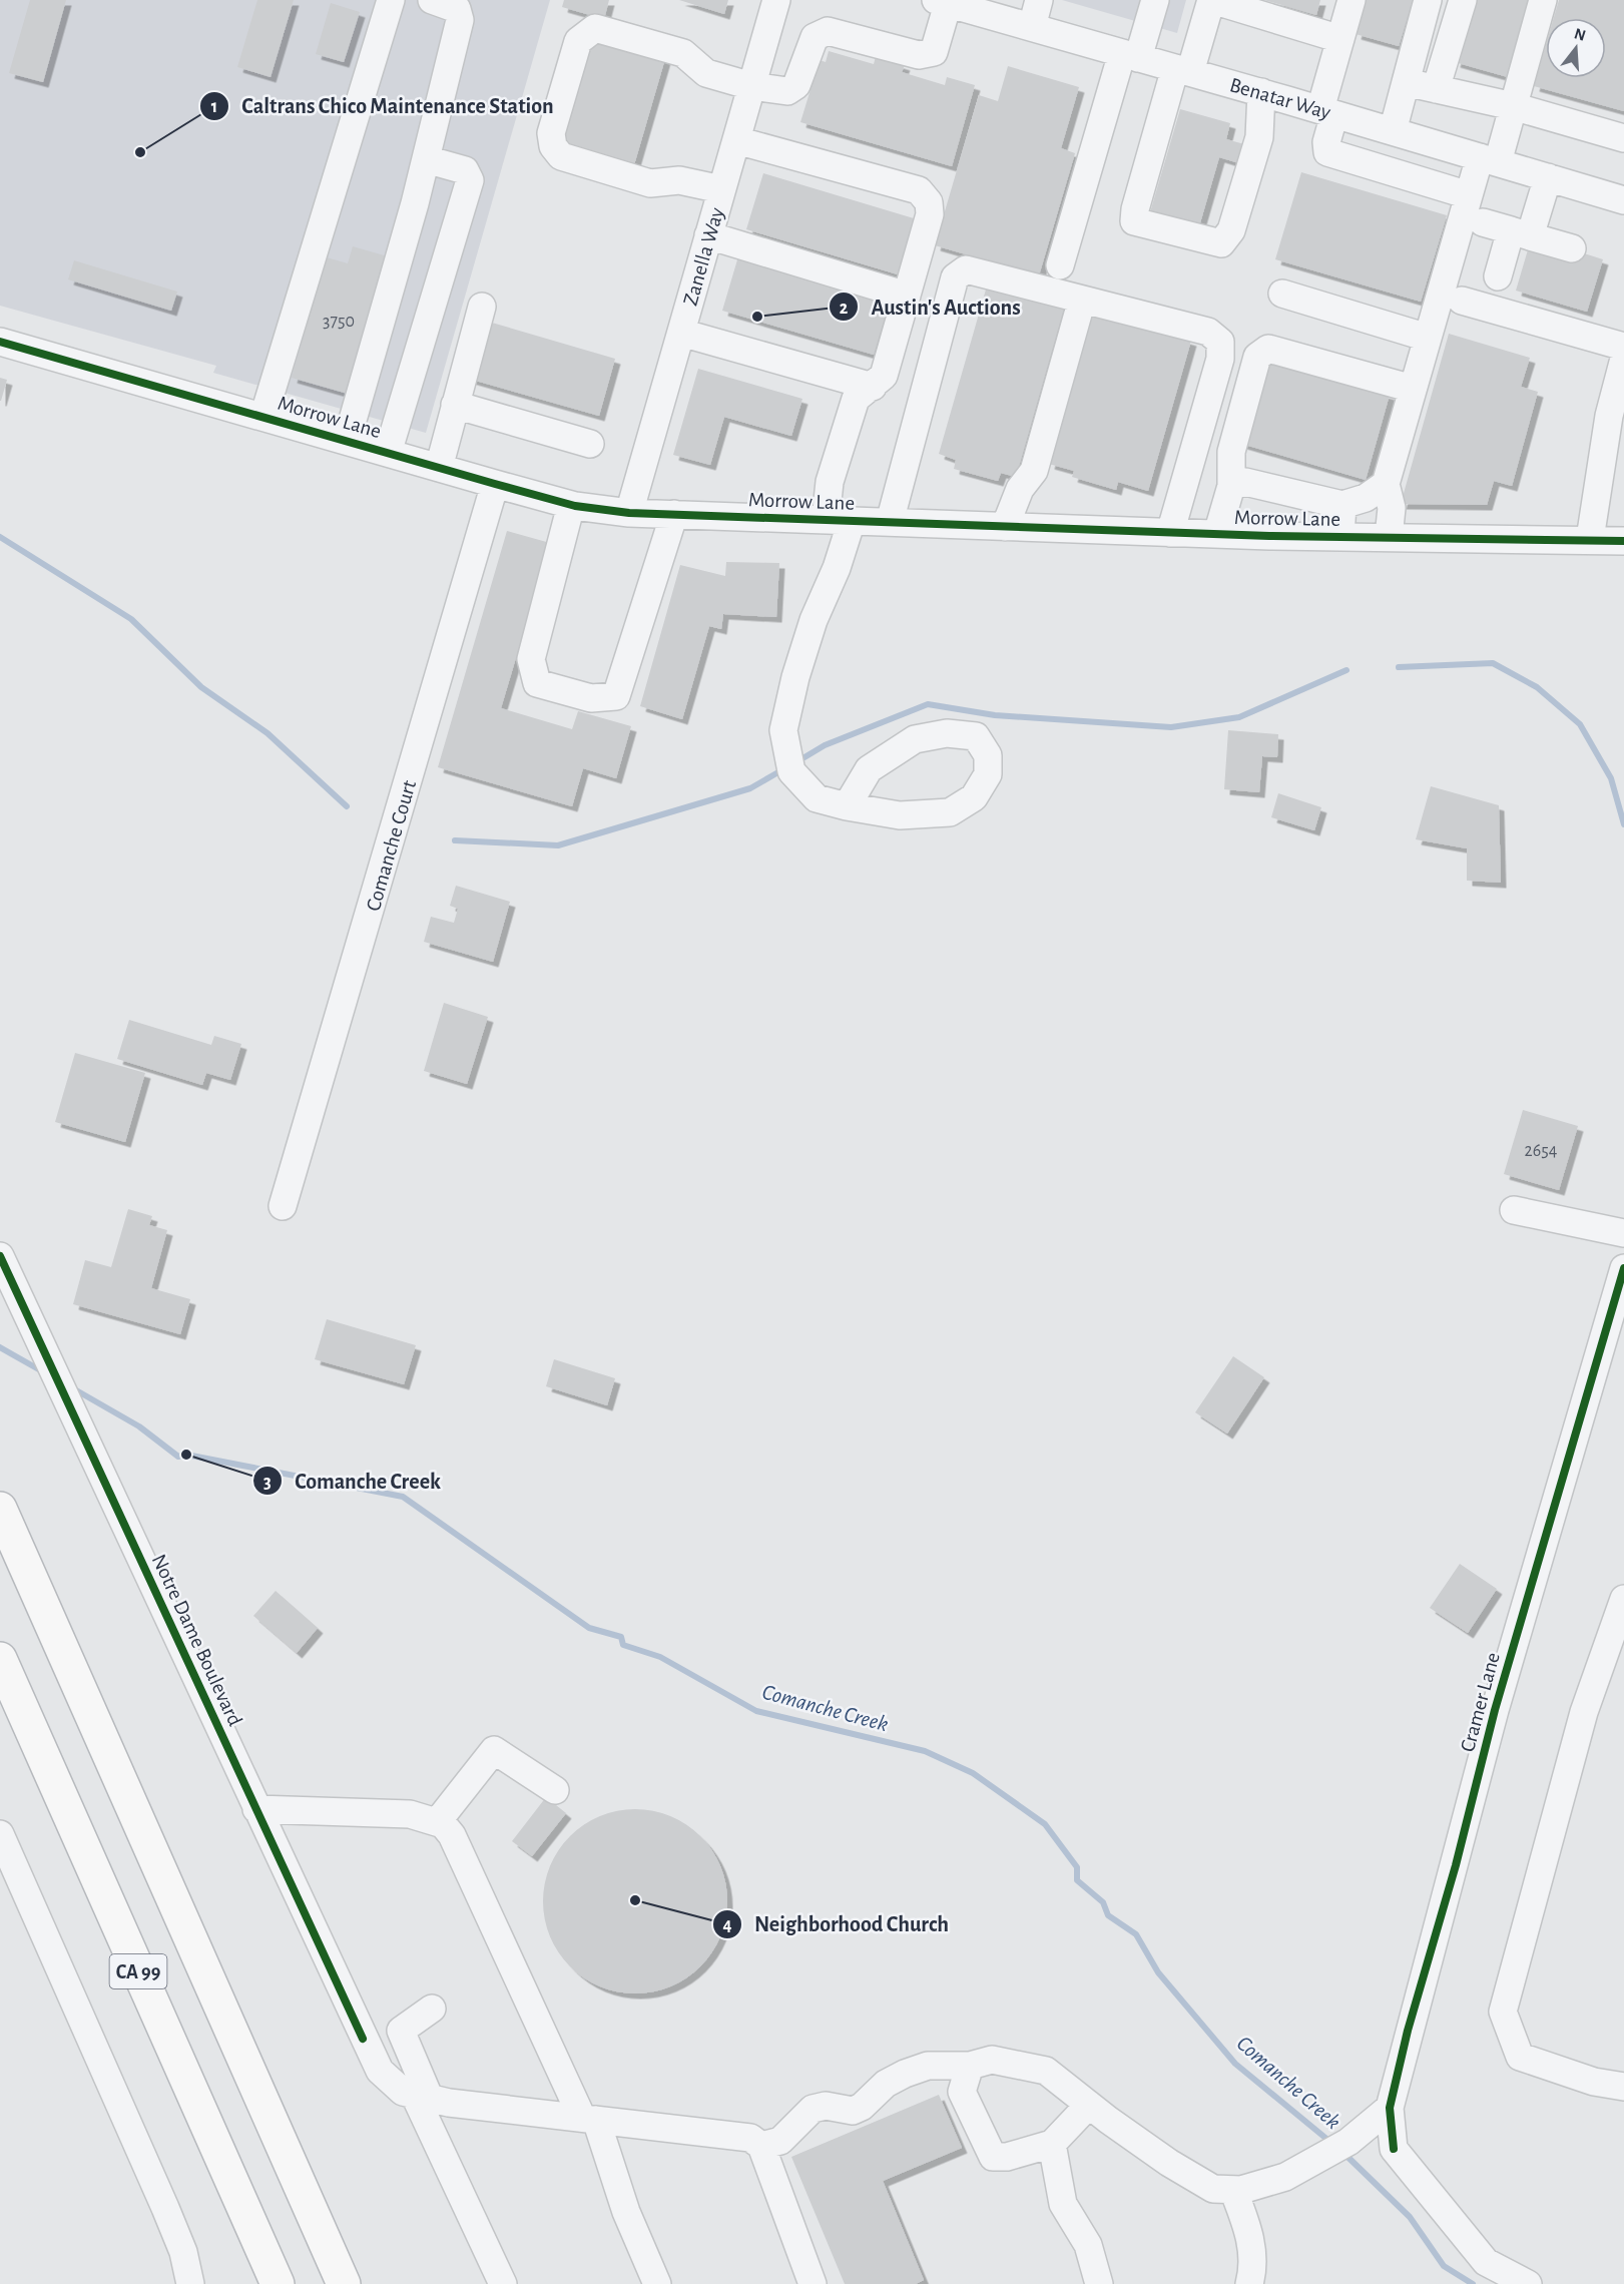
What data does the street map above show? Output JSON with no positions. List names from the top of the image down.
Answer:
{
  "streets": {
    "highway": ["CA 99"],
    "street": [
      "Benatar Way",
      "Zanella Way",
      "Morrow Lane",
      "Comanche Court",
      "Notre Dame Boulevard",
      "Cramer Lane"
    ]
  },
  "crossings": [
    ["Zanella Way", "Morrow Lane"],
    ["Morrow Lane", "Comanche Court"]
  ],
  "water": ["Comanche Creek"],
  "places": [
    "Caltrans Chico Maintenance Station",
    "Austin's Auctions",
    "Comanche Creek",
    "Neighborhood Church"
  ],
  "house_numbers": ["3750", "2654"],
  "north": "top"
}
